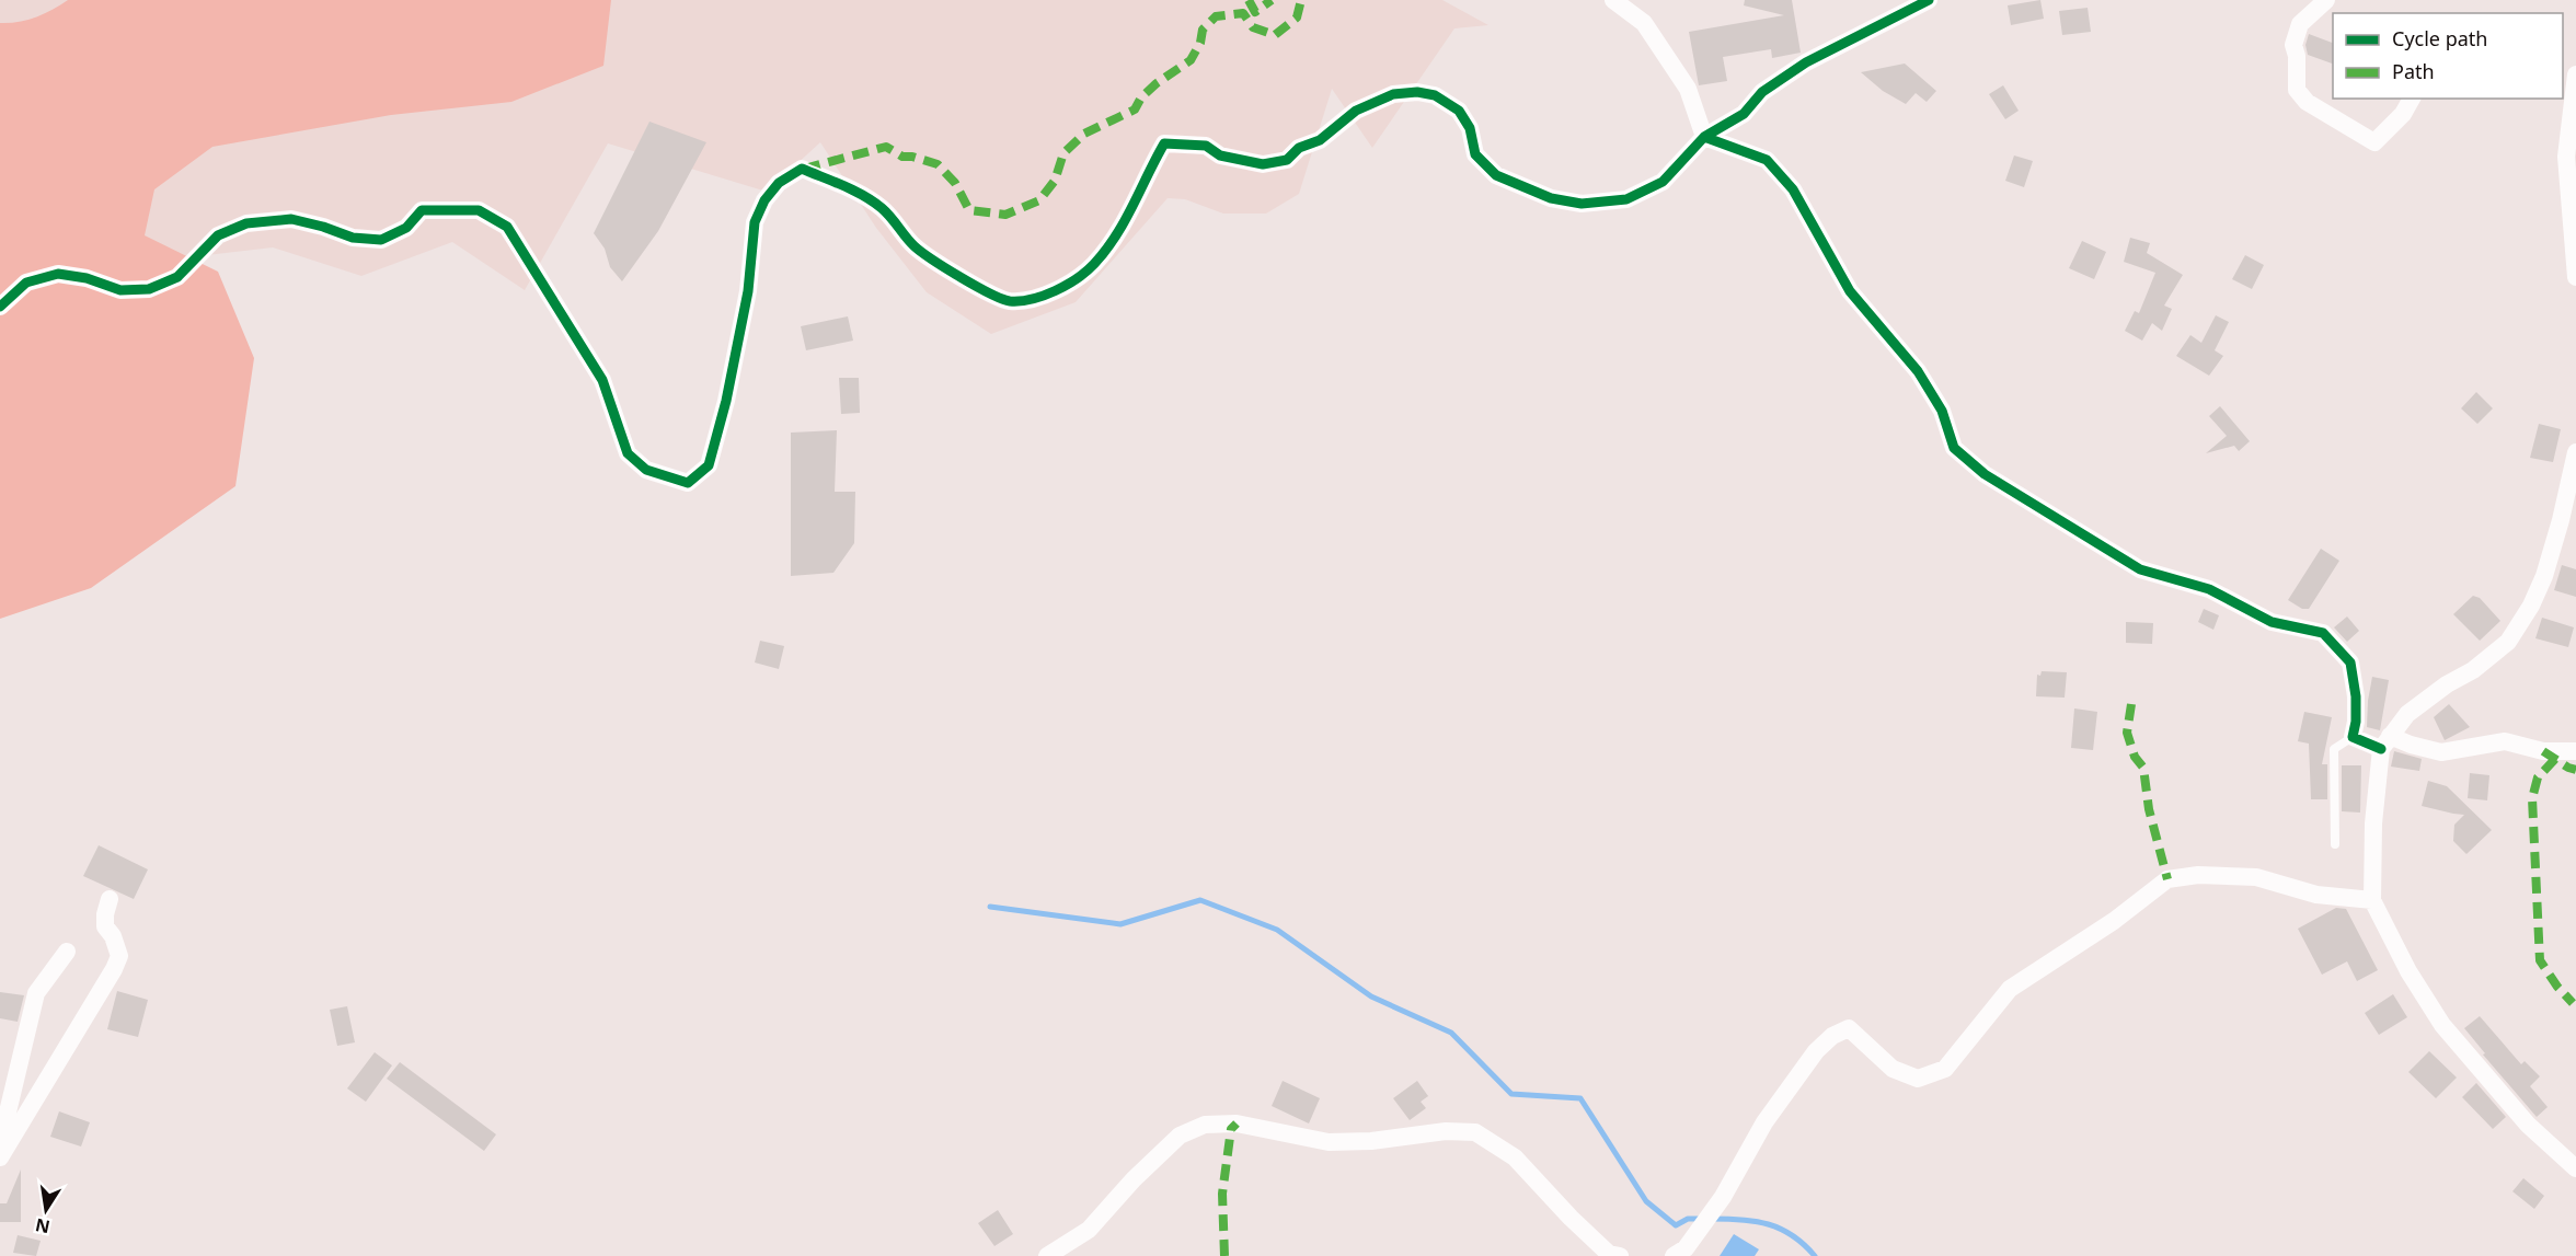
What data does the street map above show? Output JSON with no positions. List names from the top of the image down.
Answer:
{
  "legend": ["Cycle path", "Path"],
  "north": "bottom"
}
